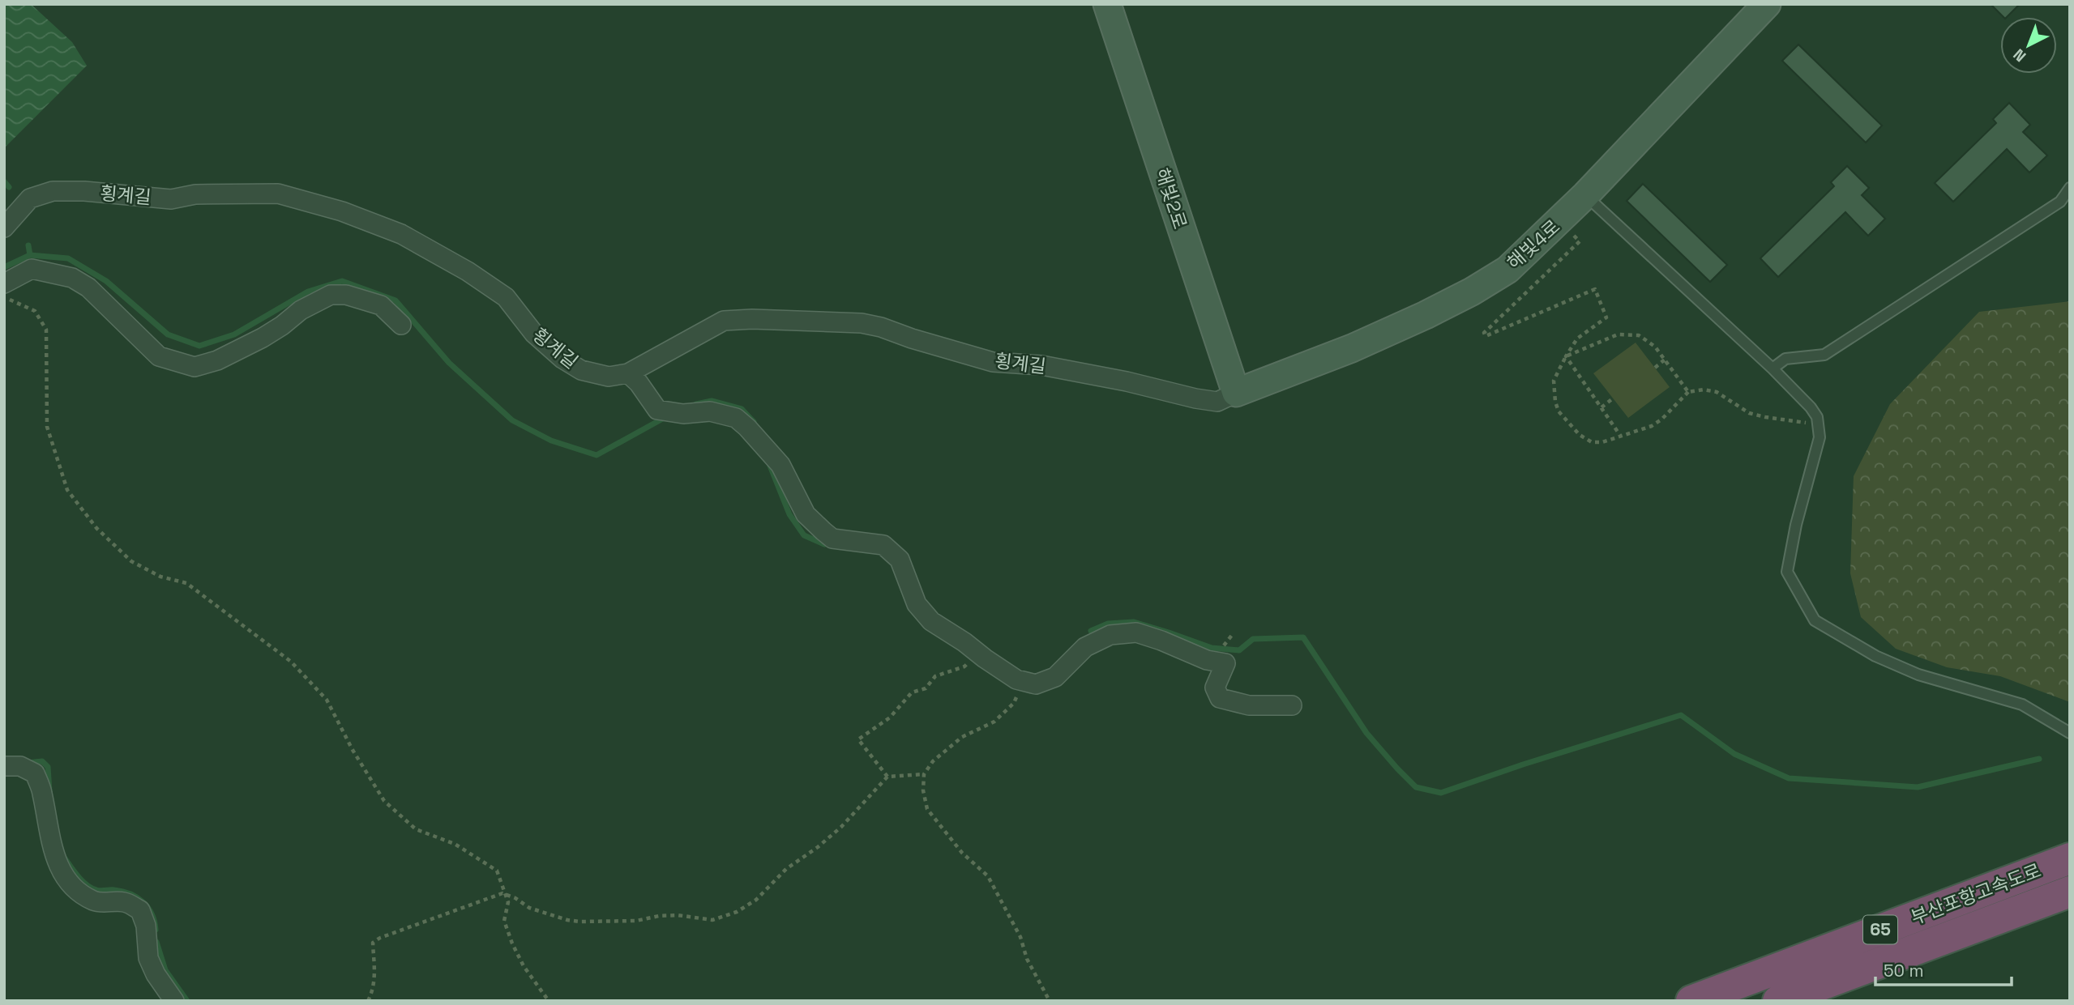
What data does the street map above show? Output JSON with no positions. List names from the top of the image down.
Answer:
{
  "streets": {
    "highway": ["부산포항고속도로", "65"],
    "street": ["횡계길", "해빛2로", "해빛4로"]
  },
  "crossings": [
    ["횡계길", "해빛2로"],
    ["횡계길", "해빛4로"],
    ["해빛2로", "해빛4로"]
  ],
  "scale_bar": "50 m",
  "north": "bottom left"
}
